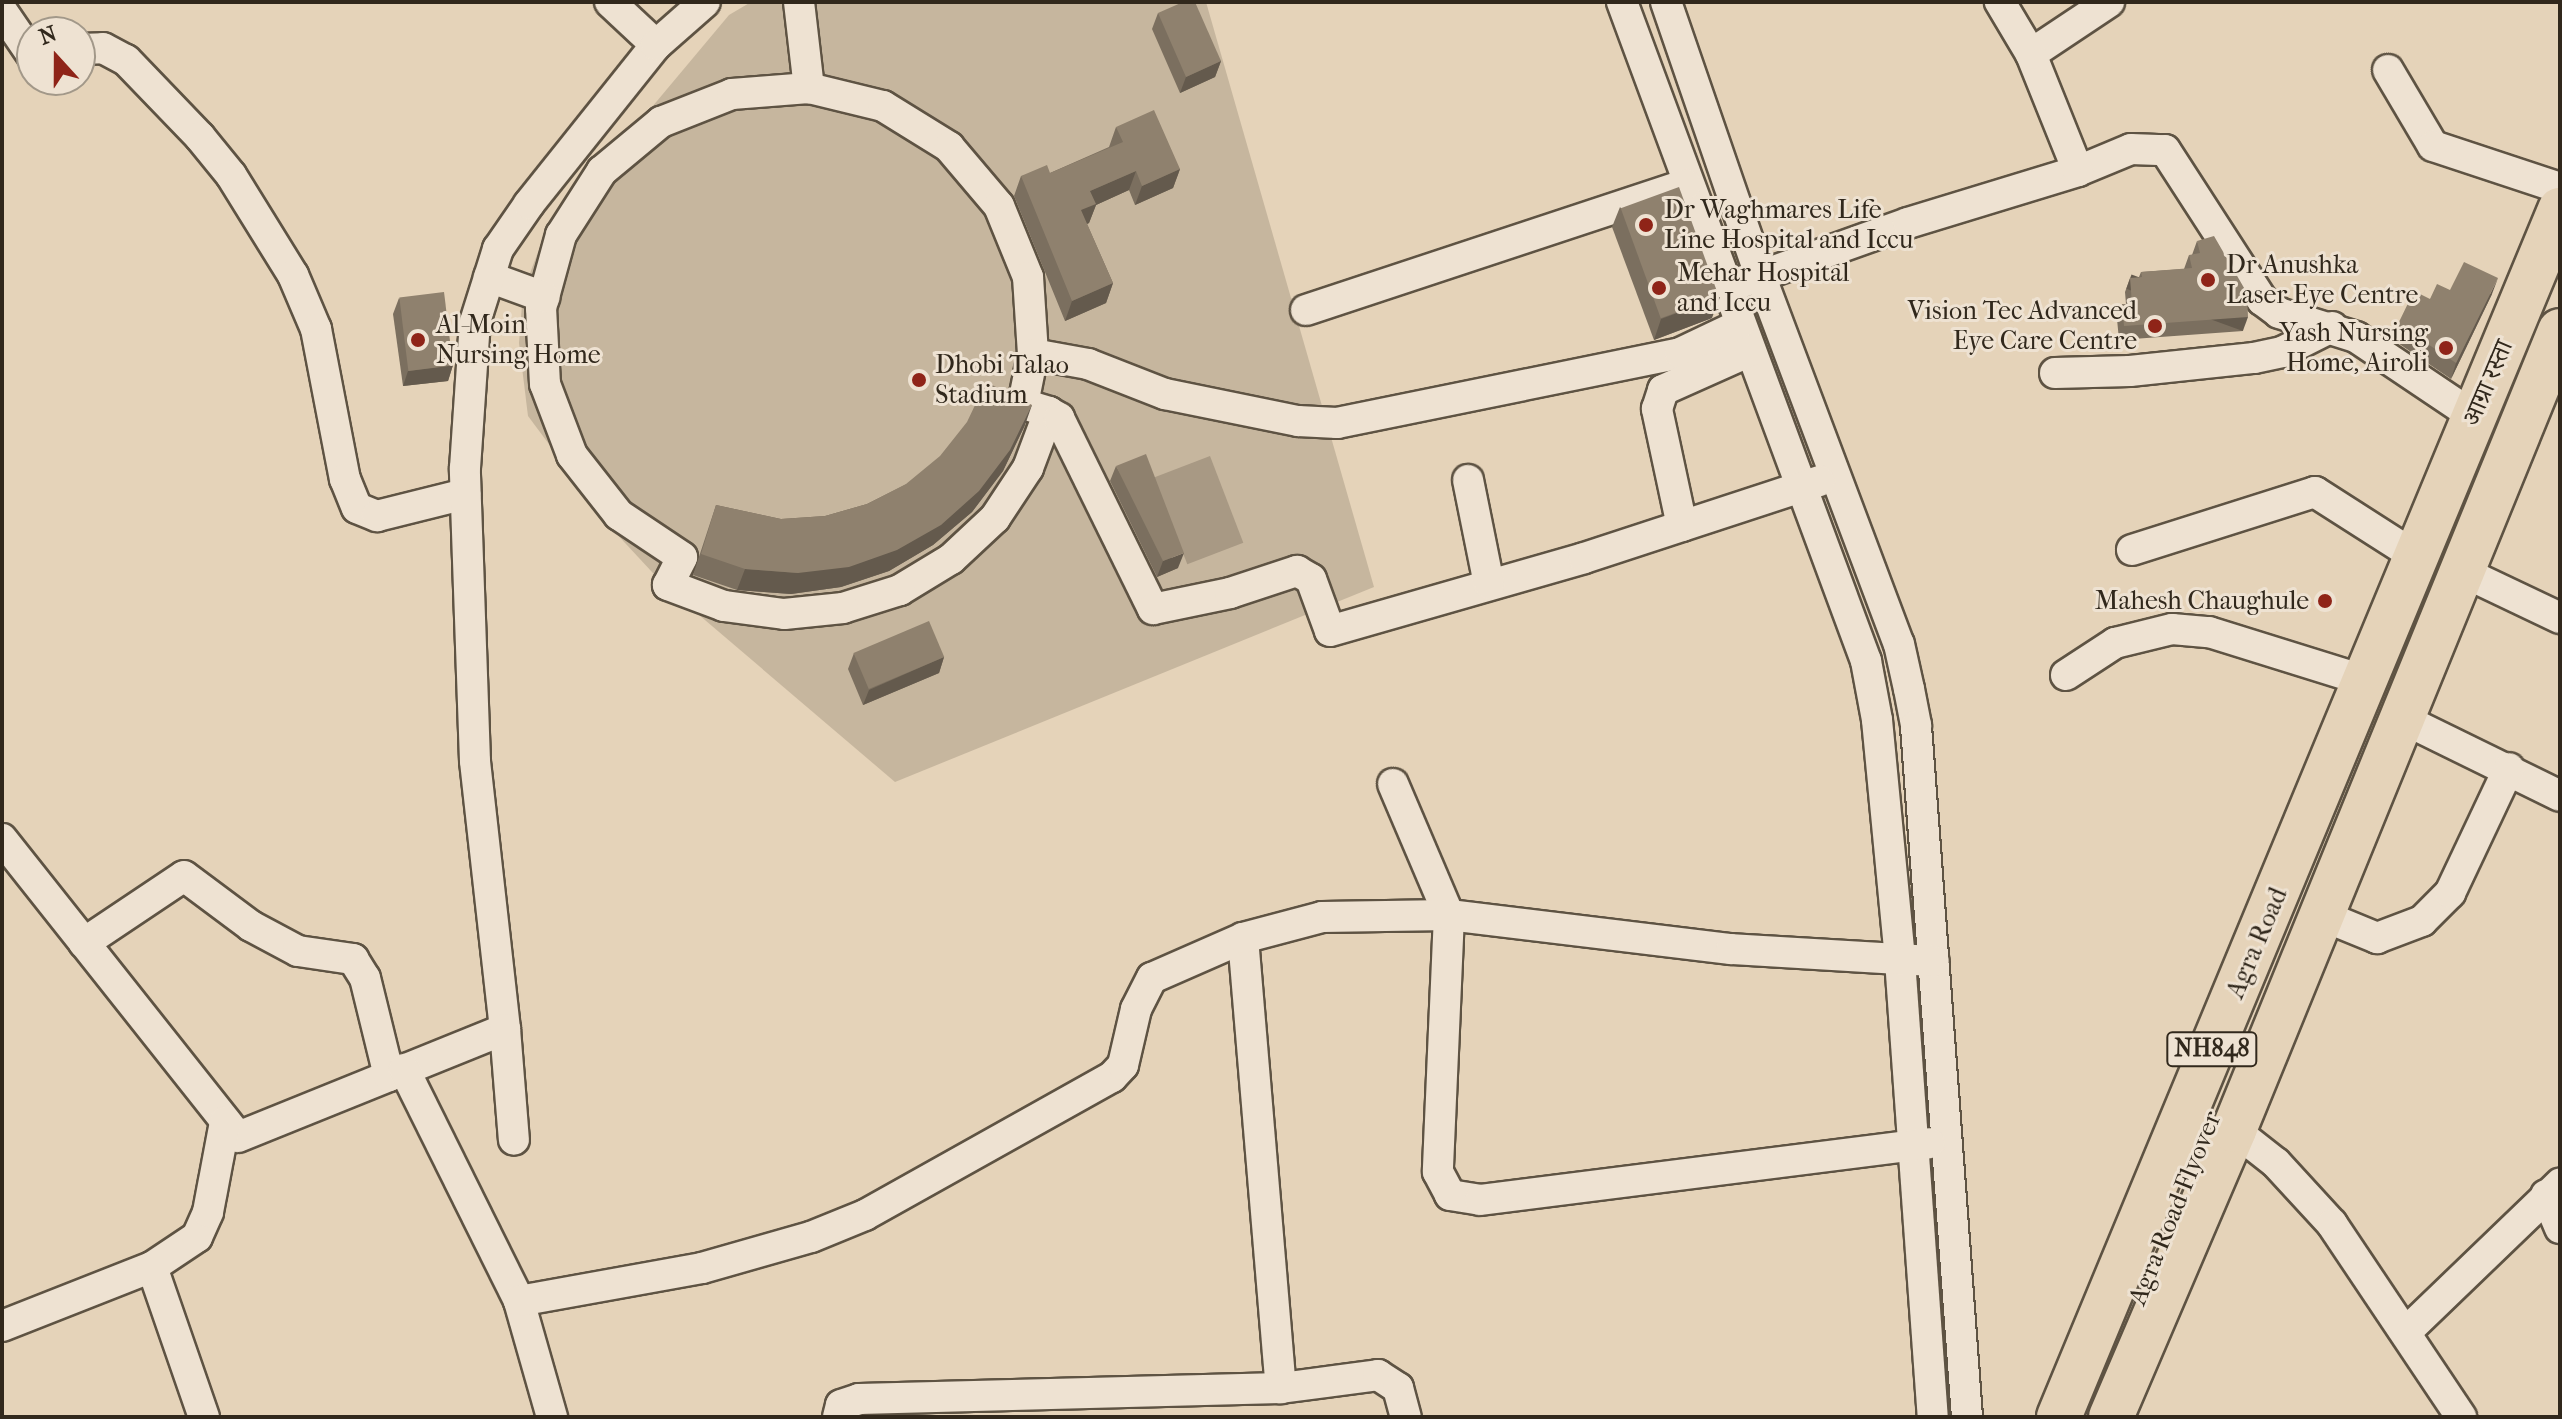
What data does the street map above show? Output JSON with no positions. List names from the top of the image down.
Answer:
{
  "streets": {
    "highway": [
      "आग्रा रस्ता",
      "Agra Road",
      "NH848",
      "Agra Road Flyover"
    ]
  },
  "crossings": [
    ["आग्रा रस्ता", "Agra Road"],
    ["Agra Road", "Agra Road Flyover"]
  ],
  "places": [
    "Dr Waghmares Life Line Hospital and Iccu",
    "Dr Anushka Laser Eye Centre",
    "Mehar Hospital and Iccu",
    "Vision Tec Advanced Eye Care Centre",
    "Al-Moin Nursing Home",
    "Yash Nursing Home, Airoli",
    "Dhobi Talao Stadium",
    "Mahesh Chaughule"
  ],
  "north": "top"
}
